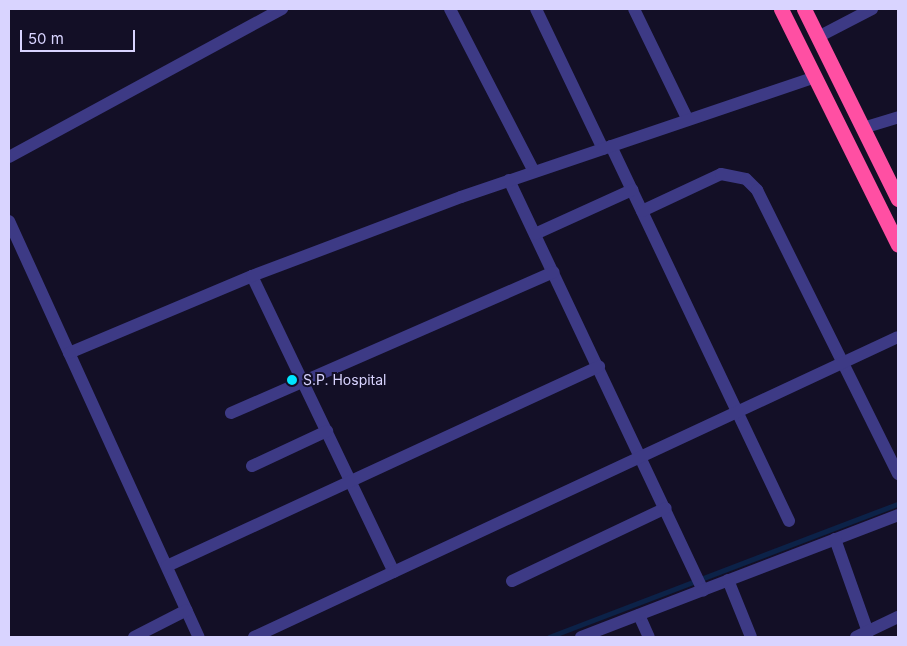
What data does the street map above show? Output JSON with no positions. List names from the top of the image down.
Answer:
{
  "places": ["S.P. Hospital"],
  "scale_bar": "50 m"
}
